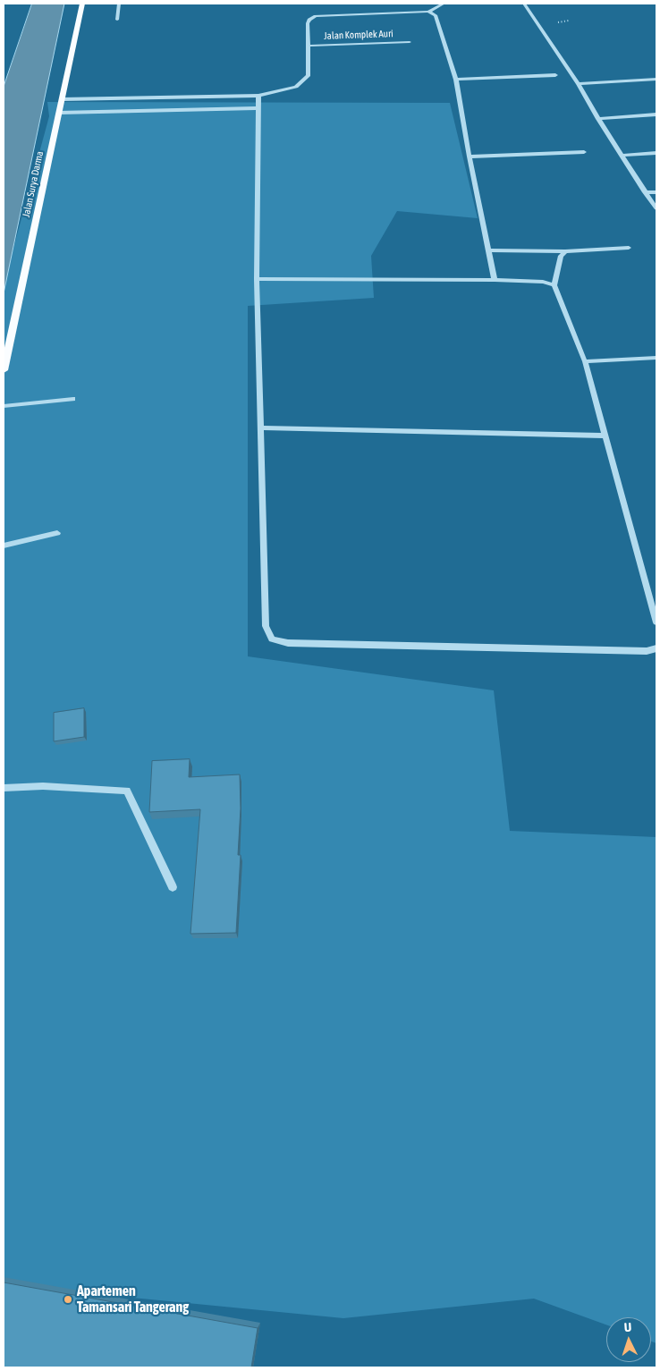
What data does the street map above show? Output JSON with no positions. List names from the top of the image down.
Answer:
{
  "streets": {
    "main road": ["Jalan Surya Darma"],
    "street": ["Jalan Komplek Auri"]
  },
  "places": ["Apartemen Tamansari Tangerang"],
  "north": "top"
}
